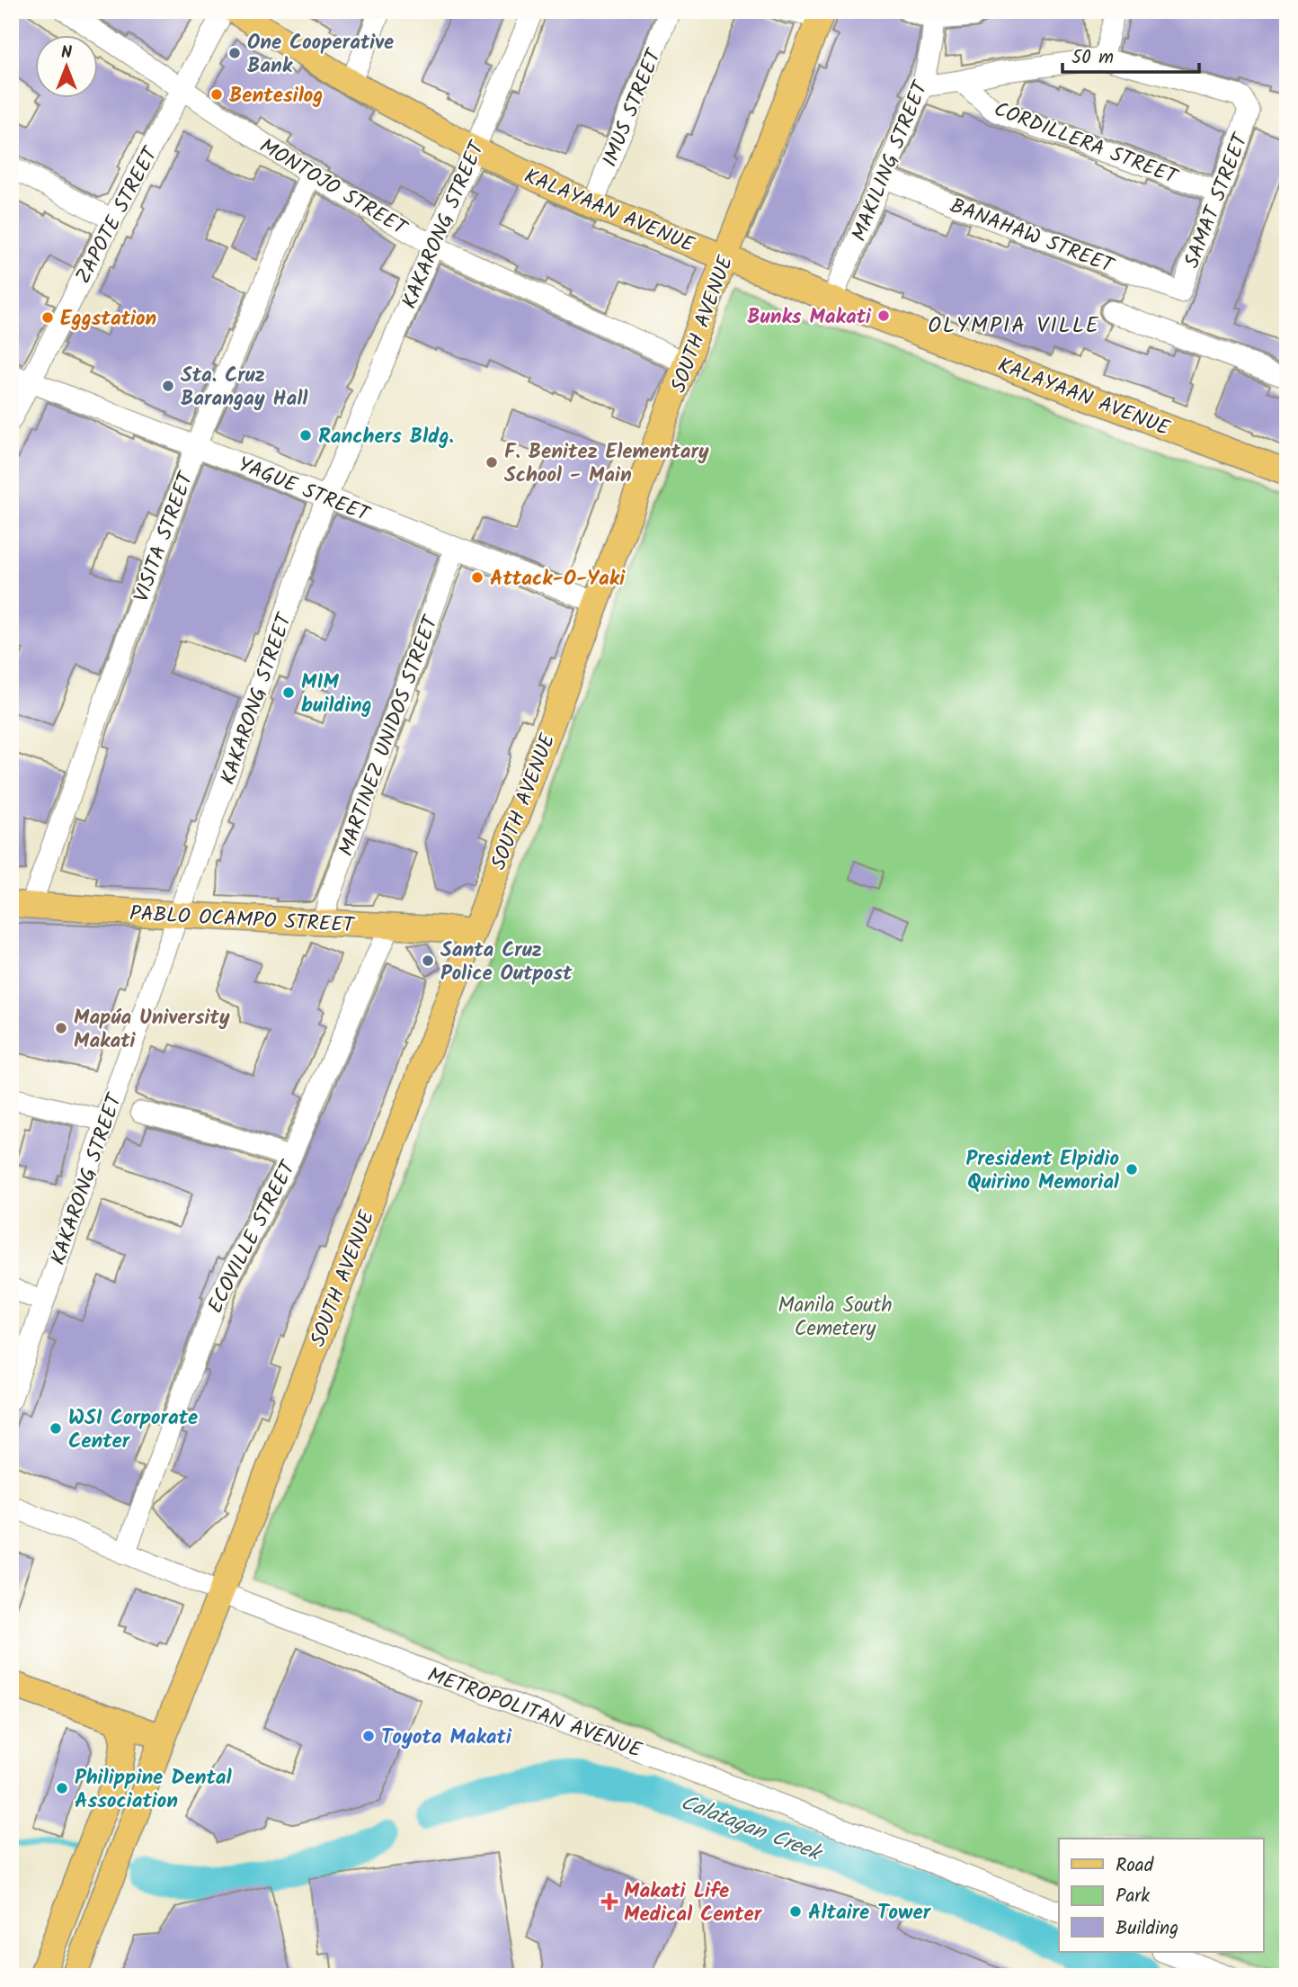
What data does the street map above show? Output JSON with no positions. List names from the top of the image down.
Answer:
{
  "streets": {
    "main road": ["KALAYAAN AVENUE", "SOUTH AVENUE", "PABLO OCAMPO STREET"],
    "street": [
      "IMUS STREET",
      "CORDILLERA STREET",
      "MAKILING STREET",
      "MONTOJO STREET",
      "SAMAT STREET",
      "ZAPOTE STREET",
      "KAKARONG STREET",
      "BANAHAW STREET",
      "YAGUE STREET",
      "VISITA STREET",
      "MARTINEZ UNIDOS STREET",
      "ECOVILLE STREET",
      "METROPOLITAN AVENUE"
    ]
  },
  "crossings": [
    ["IMUS STREET", "KALAYAAN AVENUE"],
    ["CORDILLERA STREET", "SAMAT STREET"],
    ["MAKILING STREET", "KALAYAAN AVENUE"],
    ["MAKILING STREET", "BANAHAW STREET"],
    ["MONTOJO STREET", "ZAPOTE STREET"],
    ["MONTOJO STREET", "KAKARONG STREET"],
    ["MONTOJO STREET", "SOUTH AVENUE"],
    ["MONTOJO STREET", "VISITA STREET"],
    ["SAMAT STREET", "BANAHAW STREET"],
    ["KALAYAAN AVENUE", "KAKARONG STREET"],
    ["KALAYAAN AVENUE", "SOUTH AVENUE"],
    ["ZAPOTE STREET", "YAGUE STREET"],
    ["KAKARONG STREET", "YAGUE STREET"],
    ["KAKARONG STREET", "PABLO OCAMPO STREET"],
    ["SOUTH AVENUE", "YAGUE STREET"],
    ["SOUTH AVENUE", "PABLO OCAMPO STREET"],
    ["SOUTH AVENUE", "METROPOLITAN AVENUE"],
    ["YAGUE STREET", "VISITA STREET"],
    ["YAGUE STREET", "MARTINEZ UNIDOS STREET"],
    ["VISITA STREET", "PABLO OCAMPO STREET"],
    ["MARTINEZ UNIDOS STREET", "PABLO OCAMPO STREET"],
    ["PABLO OCAMPO STREET", "ECOVILLE STREET"],
    ["ECOVILLE STREET", "METROPOLITAN AVENUE"]
  ],
  "districts": ["OLYMPIA VILLE"],
  "water": ["Calatagan Creek"],
  "parks": ["Manila South Cemetery"],
  "places": {
    "other": [
      "One Cooperative Bank",
      "Bentesilog",
      "Bunks Makati",
      "Eggstation",
      "Sta. Cruz Barangay Hall",
      "Ranchers Bldg.",
      "F. Benitez Elementary School - Main",
      "Attack-O-Yaki",
      "MIM building",
      "Santa Cruz Police Outpost",
      "Mapúa University Makati",
      "President Elpidio Quirino Memorial",
      "WSI Corporate Center",
      "Toyota Makati",
      "Philippine Dental Association",
      "Altaire Tower"
    ],
    "health": ["Makati Life Medical Center"]
  },
  "legend": ["Road", "Park", "Building"],
  "scale_bar": "50 m",
  "north": "top"
}
